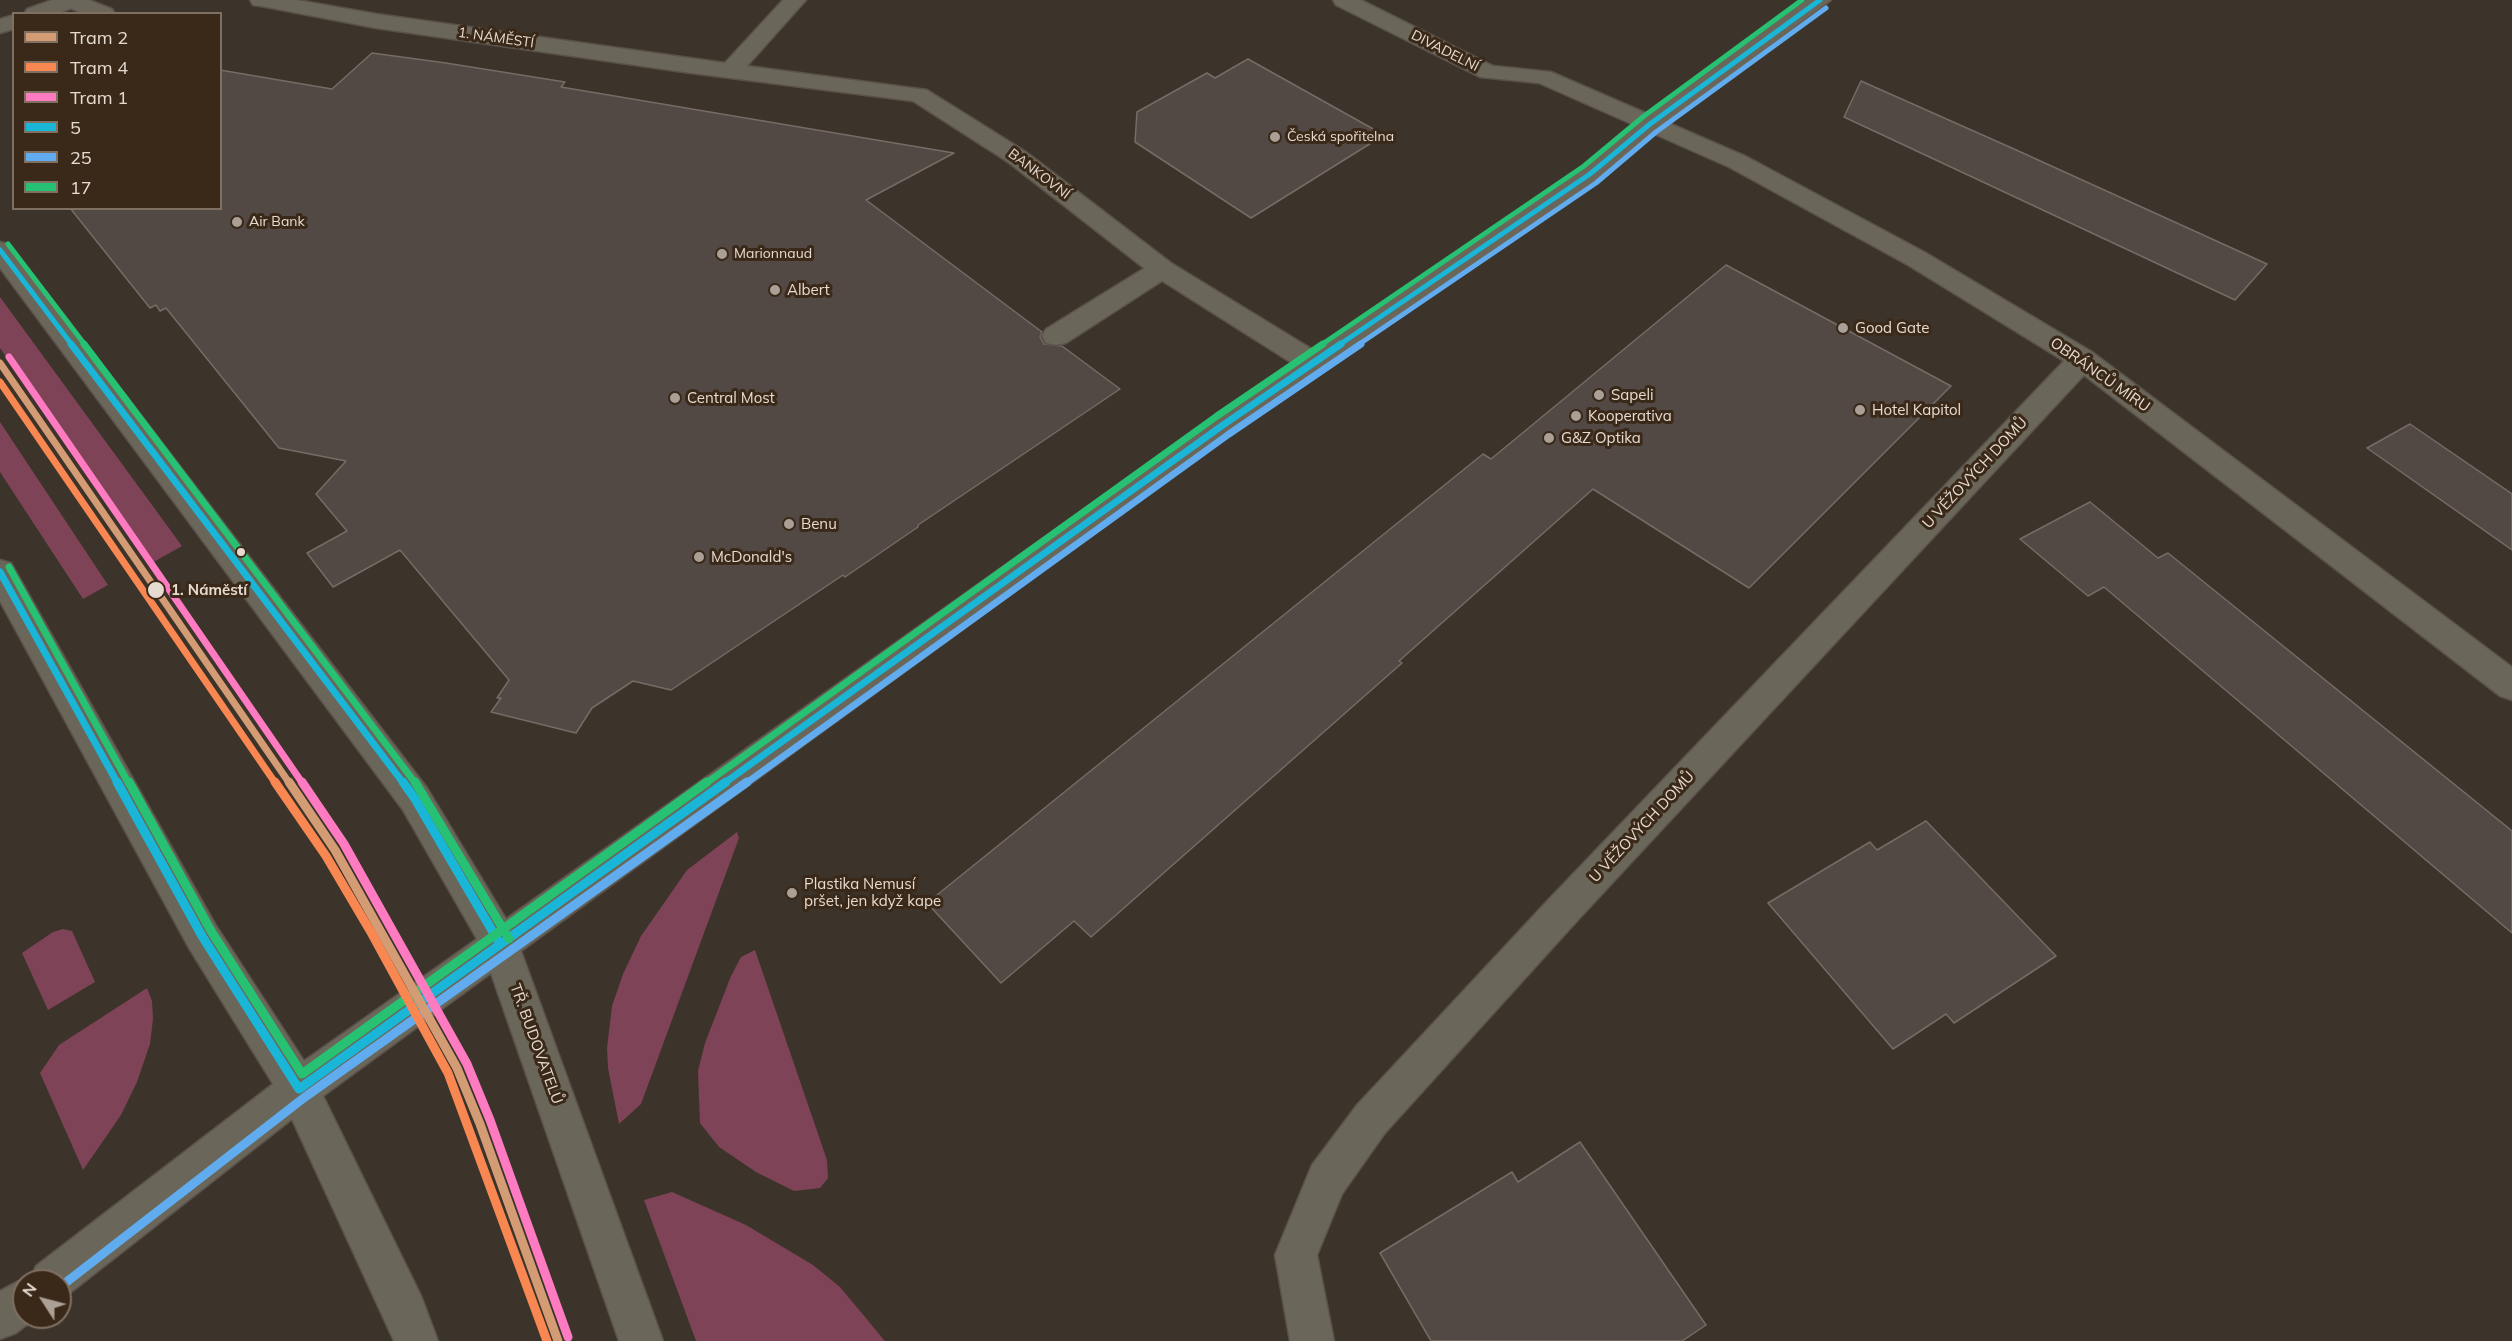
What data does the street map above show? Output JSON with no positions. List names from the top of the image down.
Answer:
{
  "streets": {
    "street": [
      "1. NÁMĚSTÍ",
      "DIVADELNÍ",
      "BANKOVNÍ",
      "OBRÁNCŮ MÍRU",
      "U VĚŽOVÝCH DOMŮ",
      "TŘ. BUDOVATELŮ"
    ]
  },
  "crossings": [
    ["1. NÁMĚSTÍ", "BANKOVNÍ"],
    ["DIVADELNÍ", "OBRÁNCŮ MÍRU"],
    ["OBRÁNCŮ MÍRU", "U VĚŽOVÝCH DOMŮ"]
  ],
  "places": [
    "Česká spořitelna",
    "Air Bank",
    "Marionnaud",
    "Albert",
    "Good Gate",
    "Sapeli",
    "Central Most",
    "Hotel Kapitol",
    "Kooperativa",
    "G&Z Optika",
    "Benu",
    "McDonald's",
    "1. Náměstí",
    "Plastika Nemusí pršet, jen když kape"
  ],
  "lines": [
    "transit line 5",
    "transit line 17",
    "transit line 25",
    "tram line 1",
    "tram line 2",
    "tram line 4"
  ],
  "legend": [
    "Tram 2",
    "Tram 4",
    "Tram 1",
    "5",
    "25",
    "17"
  ],
  "north": "top left"
}
